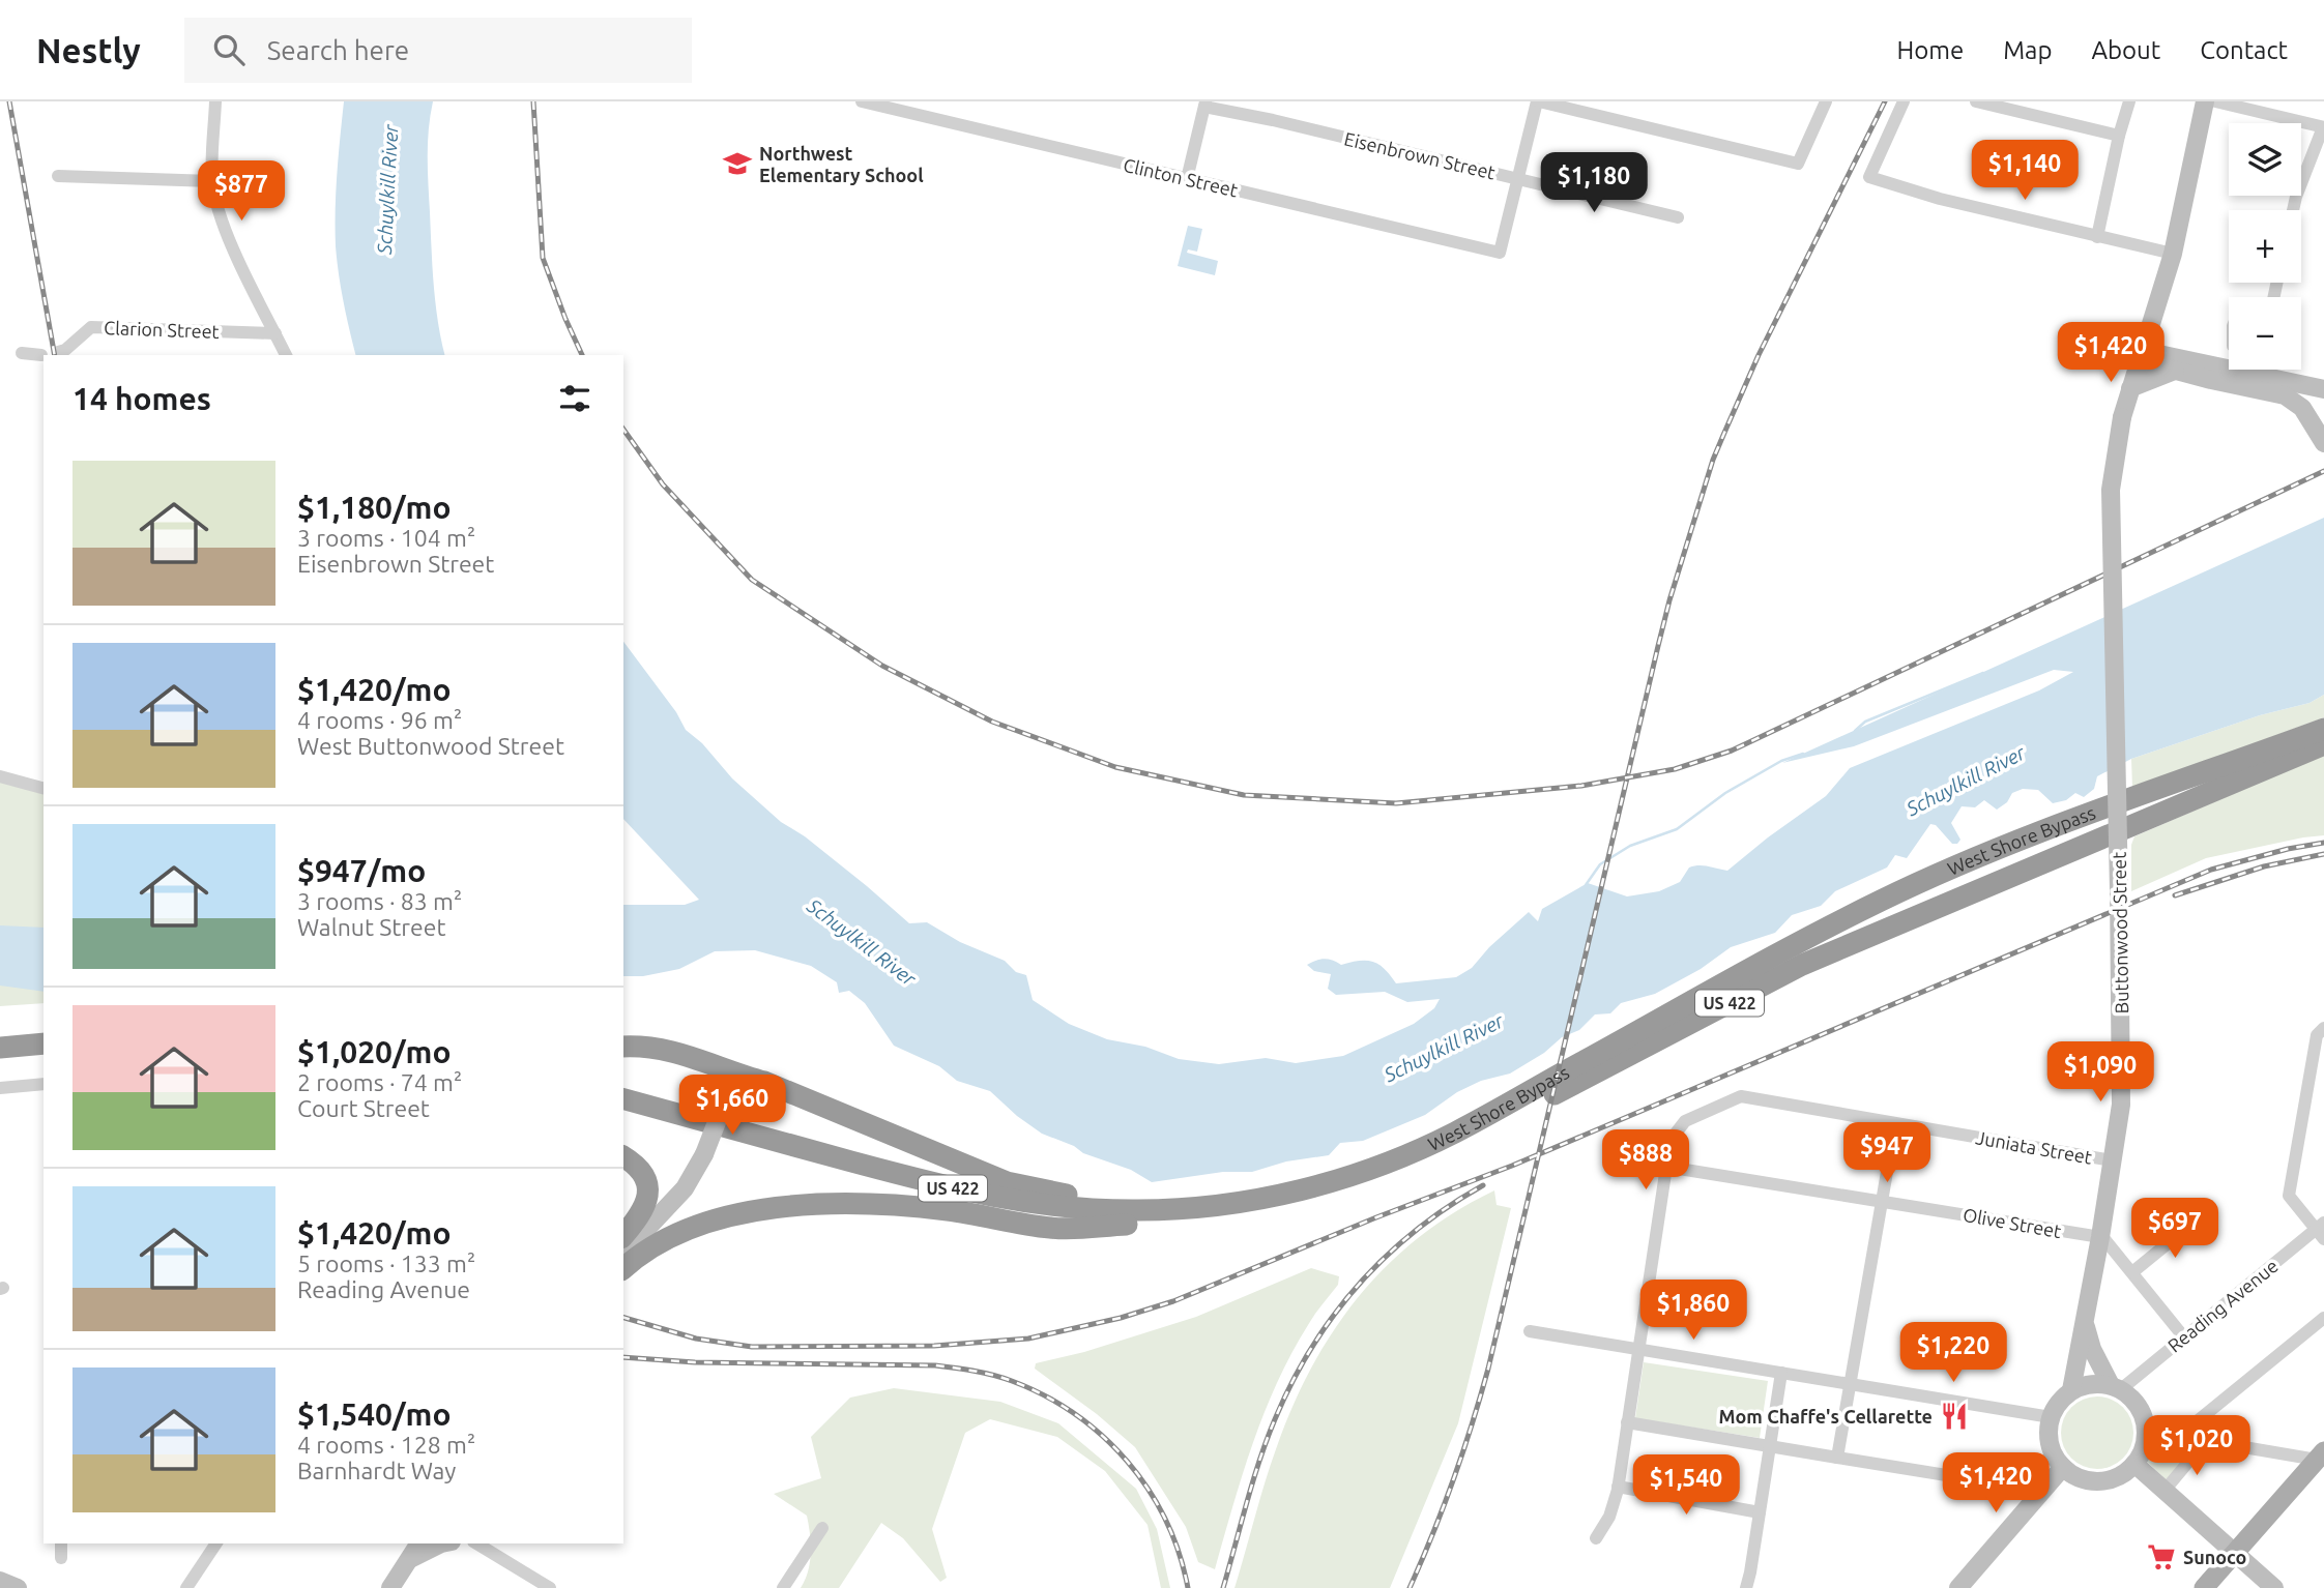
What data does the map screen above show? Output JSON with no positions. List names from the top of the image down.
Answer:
{
  "streets": {
    "highway": ["West Shore Bypass", "US 422"],
    "street": [
      "Eisenbrown Street",
      "Clinton Street",
      "Clarion Street",
      "Buttonwood Street",
      "Juniata Street",
      "Olive Street",
      "Reading Avenue"
    ]
  },
  "crossings": [
    ["Eisenbrown Street", "Clinton Street"],
    ["Buttonwood Street", "Juniata Street"],
    ["Buttonwood Street", "Olive Street"],
    ["Buttonwood Street", "Reading Avenue"],
    ["Juniata Street", "Olive Street"]
  ],
  "water": ["Schuylkill River"],
  "places": {
    "school or university": ["Northwest Elementary School"],
    "restaurant": ["Mom Chaffe's Cellarette"],
    "supermarket": ["Sunoco"]
  },
  "page": {
    "header": "Nestly",
    "search": "Search here",
    "nav": [
      "Home",
      "Map",
      "About",
      "Contact"
    ],
    "map_buttons": ["+", "−"],
    "price": [
      "$1,140",
      "$1,180",
      "$877",
      "$1,420",
      "$1,090",
      "$1,660",
      "$947",
      "$888",
      "$697",
      "$1,860",
      "$1,220",
      "$1,020",
      "$1,420",
      "$1,540"
    ],
    "heading": "14 homes",
    "list": [
      {
        "name": "$1,180/mo",
        "note": "3 rooms · 104 m² · Eisenbrown Street"
      },
      {
        "name": "$1,420/mo",
        "note": "4 rooms · 96 m² · West Buttonwood Street"
      },
      {
        "name": "$947/mo",
        "note": "3 rooms · 83 m² · Walnut Street"
      },
      {
        "name": "$1,020/mo",
        "note": "2 rooms · 74 m² · Court Street"
      },
      {
        "name": "$1,420/mo",
        "note": "5 rooms · 133 m² · Reading Avenue"
      },
      {
        "name": "$1,540/mo",
        "note": "4 rooms · 128 m² · Barnhardt Way"
      }
    ]
  }
}
